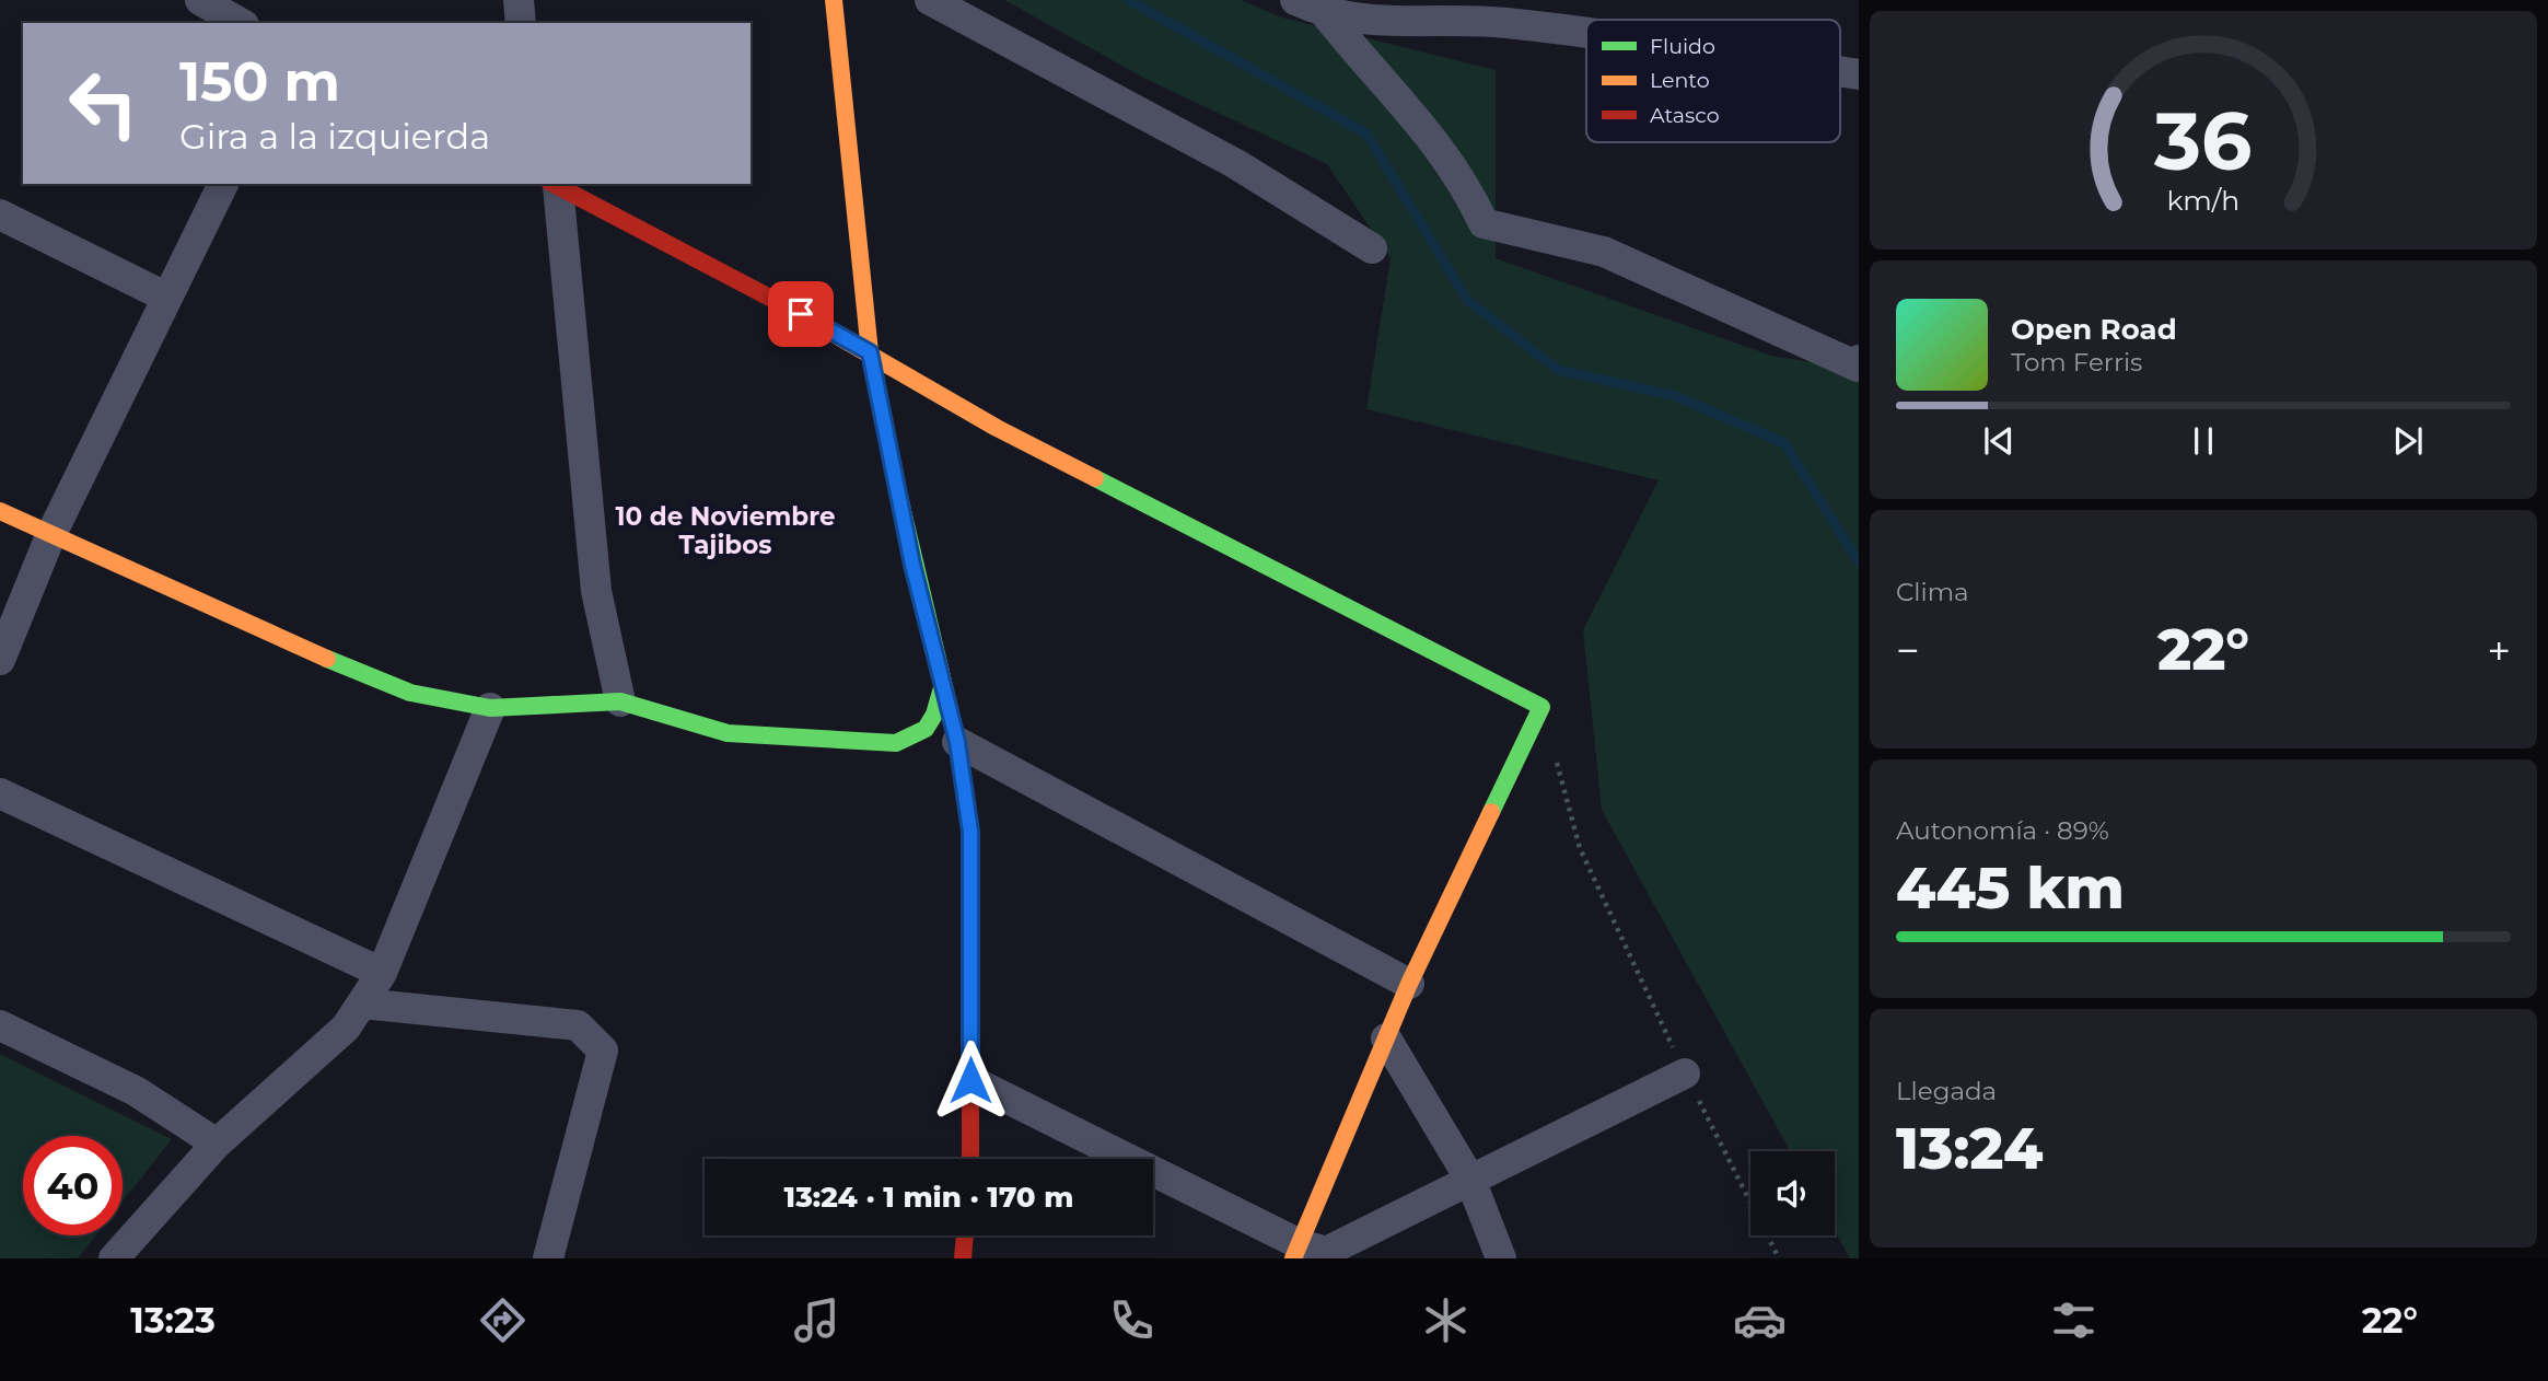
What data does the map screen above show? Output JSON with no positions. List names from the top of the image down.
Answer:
{
  "districts": ["10 de Noviembre Tajibos"],
  "legend": ["Fluido", "Lento", "Atasco"],
  "page": {
    "turn": ["150 m", "Gira a la izquierda"],
    "song": ["Open Road", "Tom Ferris"],
    "tile": [
      "Clima",
      ["Autonomía · 89%", "445 km"],
      ["Llegada", "13:24"]
    ],
    "heat": ["−", "22°", "+"],
    "limit": "40",
    "trip": "13:24 · 1 min · 170 m",
    "tabs": ["13:23", "22°"],
    "gauge": ["36", "km/h"]
  }
}
